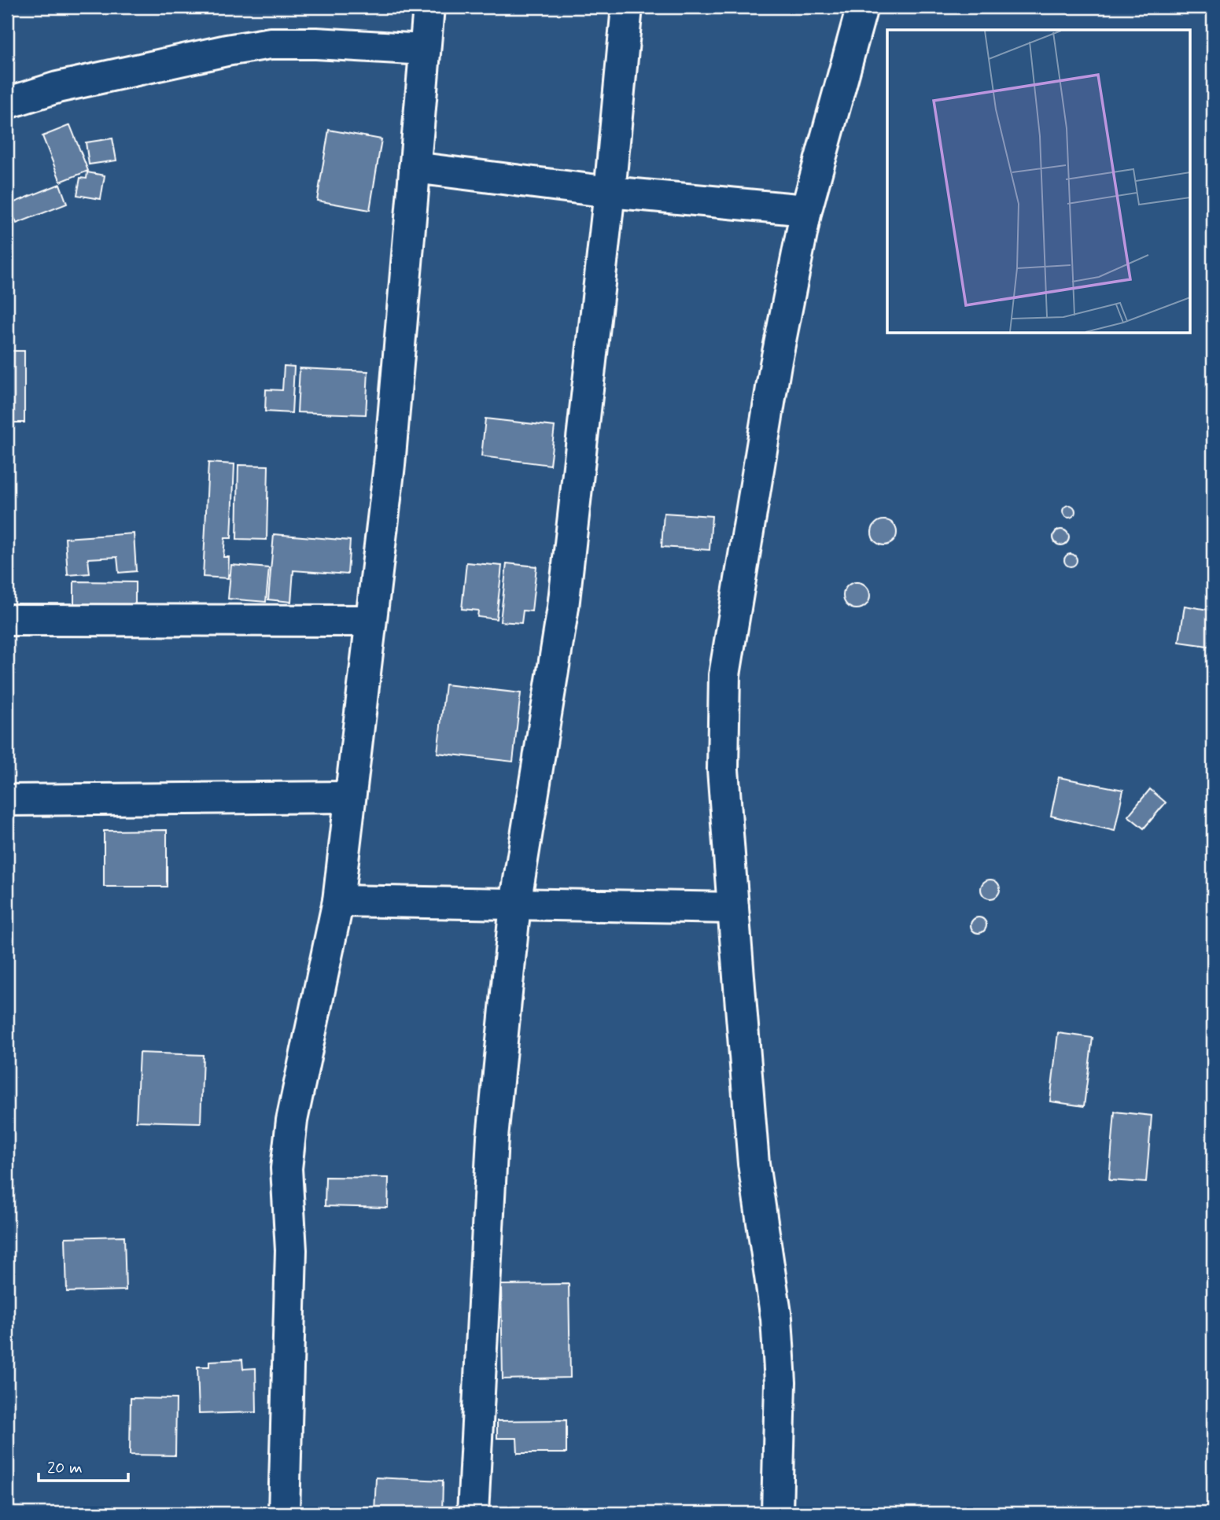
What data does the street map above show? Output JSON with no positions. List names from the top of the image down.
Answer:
{
  "scale_bar": "20 m"
}
